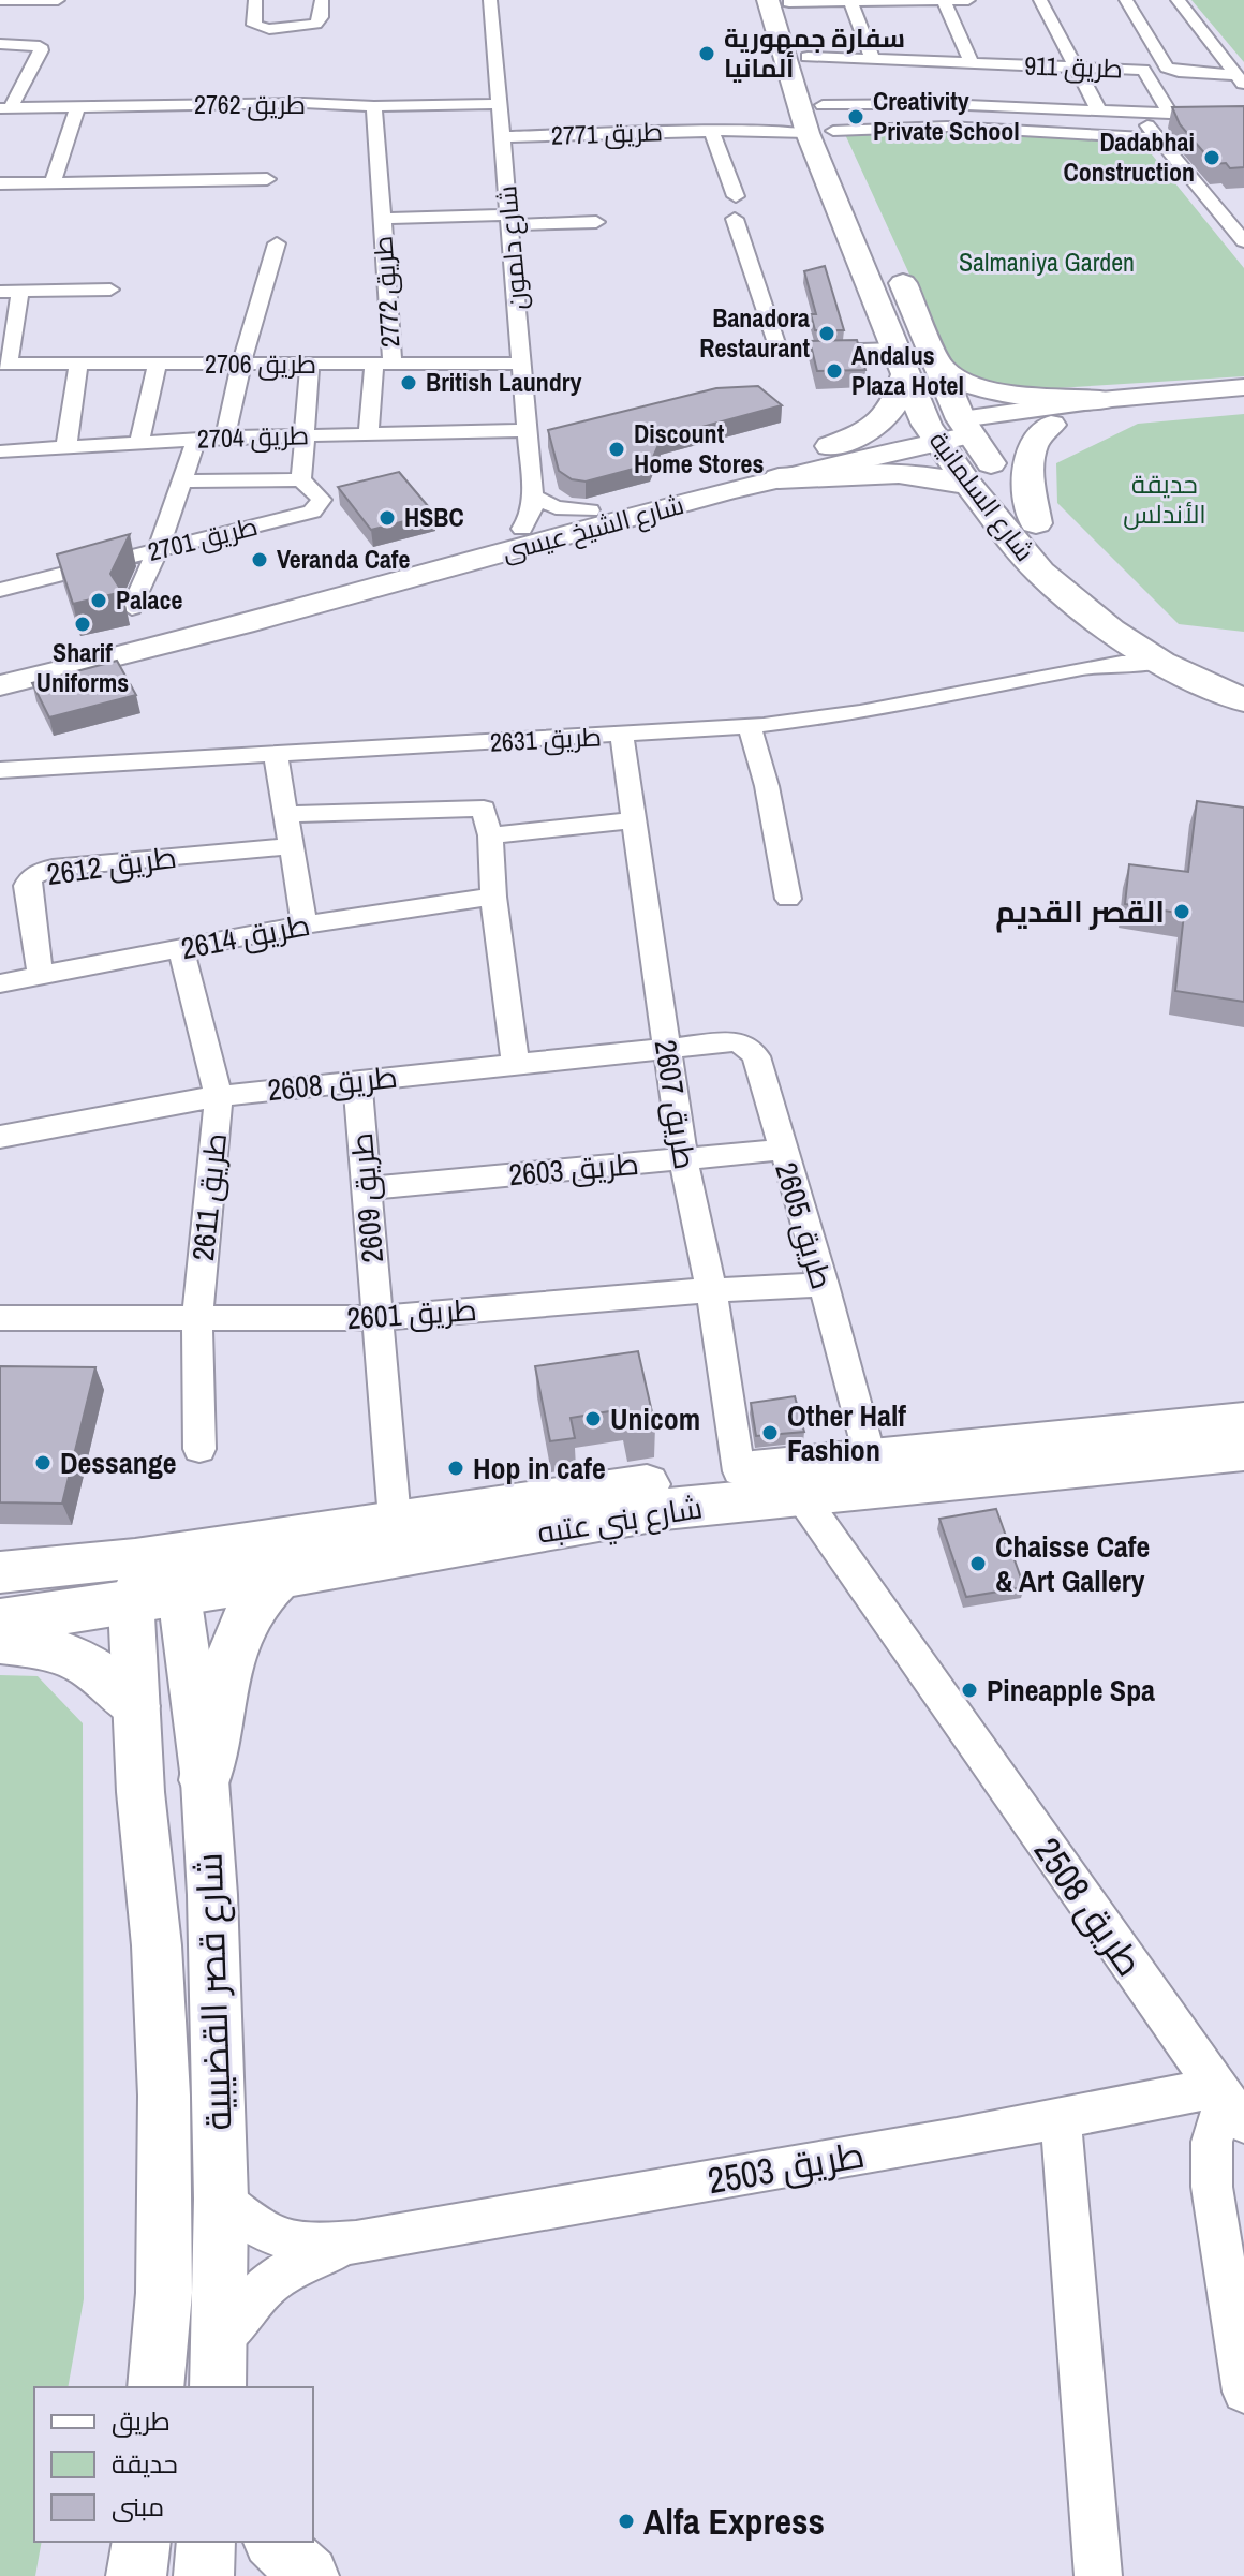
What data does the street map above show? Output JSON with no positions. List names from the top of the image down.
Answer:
{
  "streets": {
    "main road": ["شارع السلمانية", "شارع الشيخ عيسى", "شارع بني عتبه"],
    "street": [
      "طريق 911",
      "طريق 2762",
      "طريق 2771",
      "شارع دلمون",
      "طريق 2772",
      "طريق 2706",
      "طريق 2704",
      "طريق 2701",
      "طريق 2631",
      "طريق 2612",
      "طريق 2614",
      "طريق 2608",
      "طريق 2607",
      "طريق 2603",
      "طريق 2611",
      "طريق 2609",
      "طريق 2605",
      "طريق 2601",
      "طريق 2508",
      "شارع قصر القضيبية",
      "طريق 2503"
    ]
  },
  "crossings": [
    ["طريق 911", "شارع السلمانية"],
    ["طريق 2762", "شارع دلمون"],
    ["طريق 2762", "طريق 2772"],
    ["طريق 2771", "شارع دلمون"],
    ["طريق 2771", "شارع السلمانية"],
    ["شارع دلمون", "طريق 2772"],
    ["شارع دلمون", "طريق 2706"],
    ["شارع دلمون", "طريق 2704"],
    ["شارع دلمون", "شارع الشيخ عيسى"],
    ["طريق 2772", "طريق 2706"],
    ["طريق 2706", "طريق 2701"],
    ["طريق 2704", "طريق 2701"],
    ["شارع السلمانية", "شارع الشيخ عيسى"],
    ["شارع السلمانية", "طريق 2631"],
    ["طريق 2631", "طريق 2607"],
    ["طريق 2612", "طريق 2614"],
    ["طريق 2614", "طريق 2611"],
    ["طريق 2608", "طريق 2607"],
    ["طريق 2608", "طريق 2611"],
    ["طريق 2608", "طريق 2609"],
    ["طريق 2608", "طريق 2605"],
    ["طريق 2607", "طريق 2603"],
    ["طريق 2607", "طريق 2605"],
    ["طريق 2607", "طريق 2601"],
    ["طريق 2607", "شارع بني عتبه"],
    ["طريق 2603", "طريق 2609"],
    ["طريق 2603", "طريق 2605"],
    ["طريق 2611", "طريق 2601"],
    ["طريق 2609", "طريق 2601"],
    ["طريق 2609", "شارع بني عتبه"],
    ["طريق 2605", "طريق 2601"],
    ["طريق 2605", "شارع بني عتبه"],
    ["شارع بني عتبه", "طريق 2508"],
    ["شارع بني عتبه", "شارع قصر القضيبية"],
    ["طريق 2508", "طريق 2503"],
    ["شارع قصر القضيبية", "طريق 2503"]
  ],
  "parks": ["Salmaniya Garden", "حديقة الأندلس"],
  "places": [
    "سفارة جمهورية ألمانيا",
    "Creativity Private School",
    "Dadabhai Construction",
    "Banadora Restaurant",
    "Andalus Plaza Hotel",
    "British Laundry",
    "Discount Home Stores",
    "HSBC",
    "Veranda Cafe",
    "Palace",
    "Sharif Uniforms",
    "القصر القديم",
    "Unicom",
    "Other Half Fashion",
    "Dessange",
    "Hop in cafe",
    "Chaisse Cafe & Art Gallery",
    "Pineapple Spa",
    "Alfa Express"
  ],
  "legend": ["طريق", "حديقة", "مبنى"]
}
